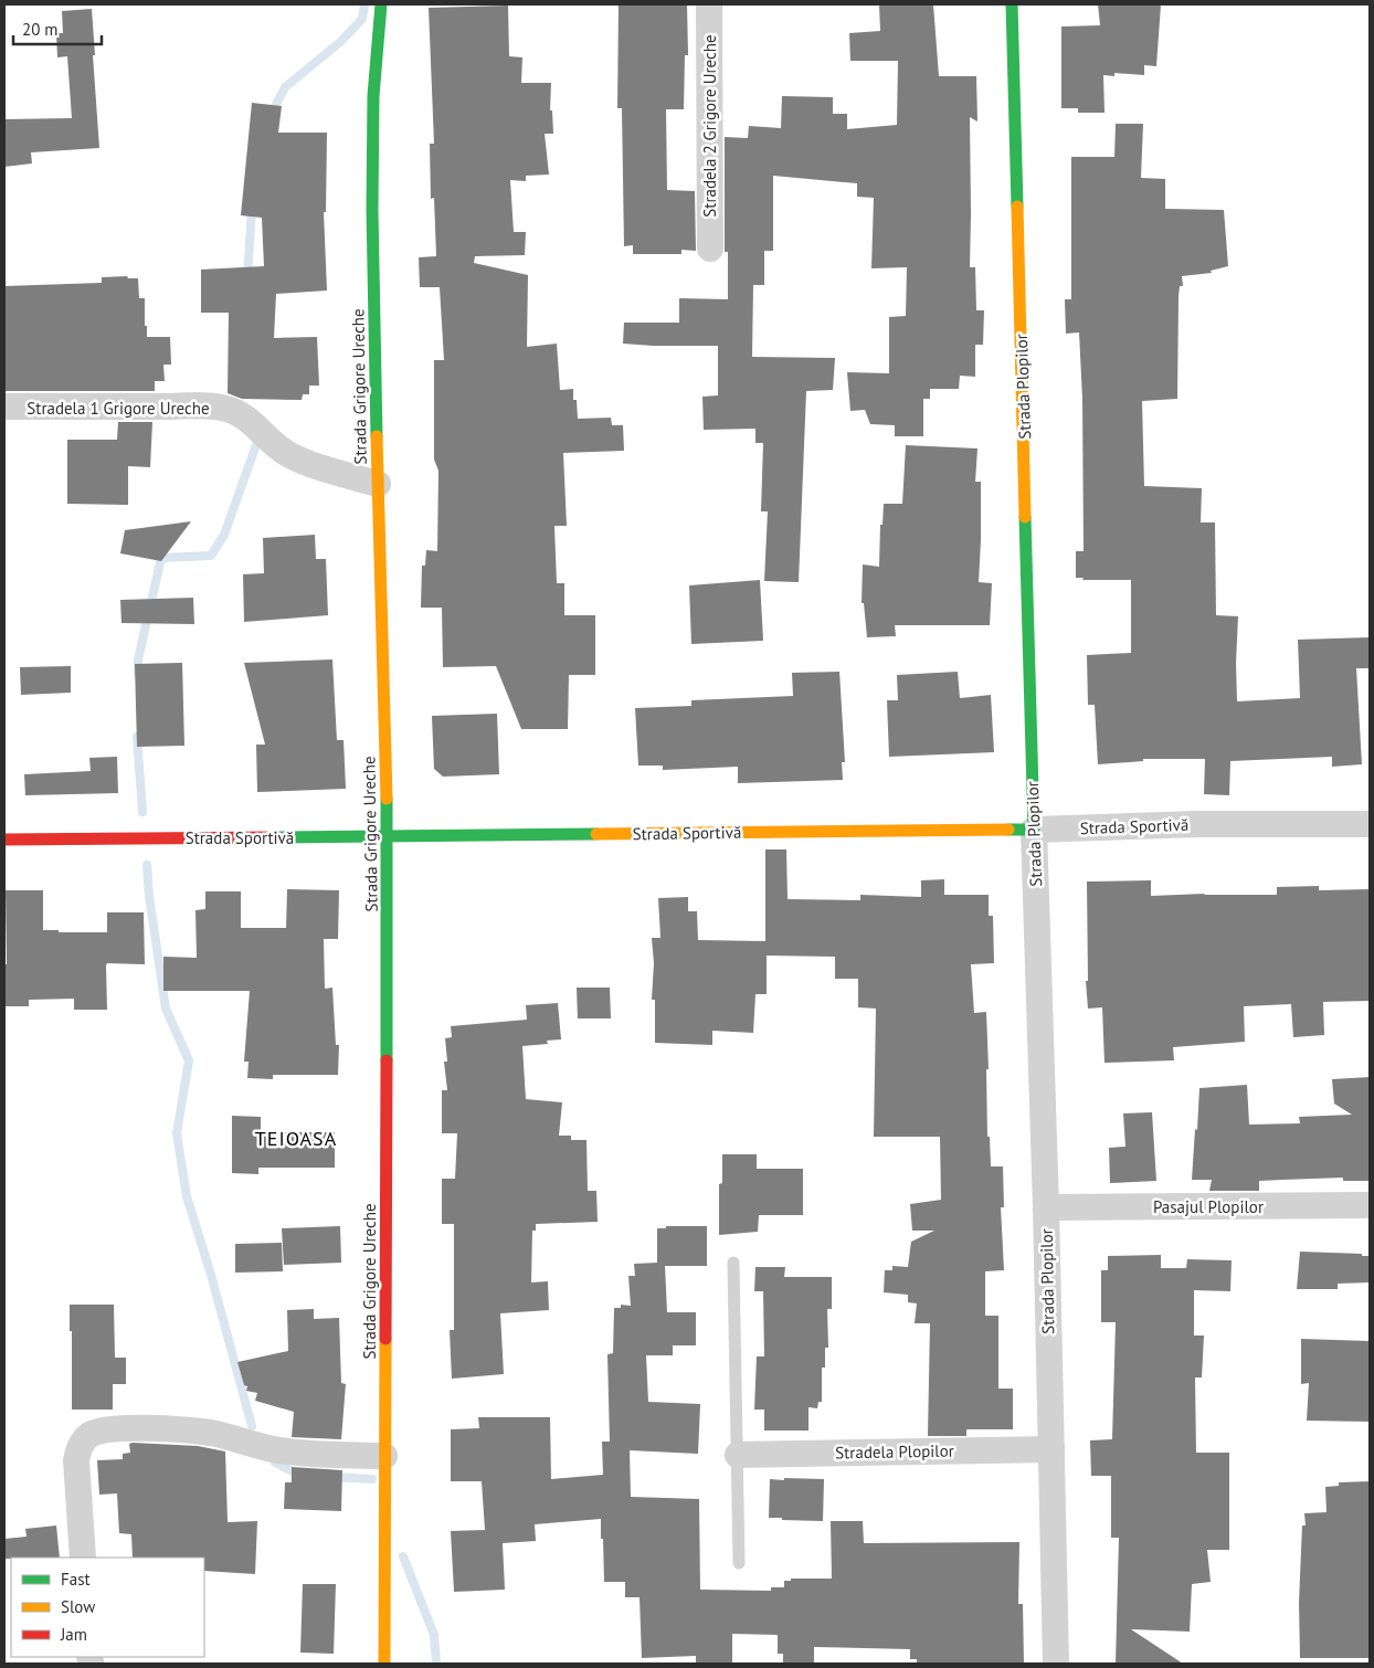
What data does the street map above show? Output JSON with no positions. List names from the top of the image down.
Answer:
{
  "streets": {
    "street": [
      "Stradela 2 Grigore Ureche",
      "Strada Grigore Ureche",
      "Strada Plopilor",
      "Stradela 1 Grigore Ureche",
      "Strada Sportivă",
      "Pasajul Plopilor",
      "Stradela Plopilor"
    ]
  },
  "crossings": [
    ["Strada Grigore Ureche", "Stradela 1 Grigore Ureche"],
    ["Strada Grigore Ureche", "Strada Sportivă"],
    ["Strada Plopilor", "Strada Sportivă"],
    ["Strada Plopilor", "Pasajul Plopilor"],
    ["Strada Plopilor", "Stradela Plopilor"]
  ],
  "districts": ["TEIOASA"],
  "legend": ["Fast", "Slow", "Jam"],
  "scale_bar": "20 m"
}
